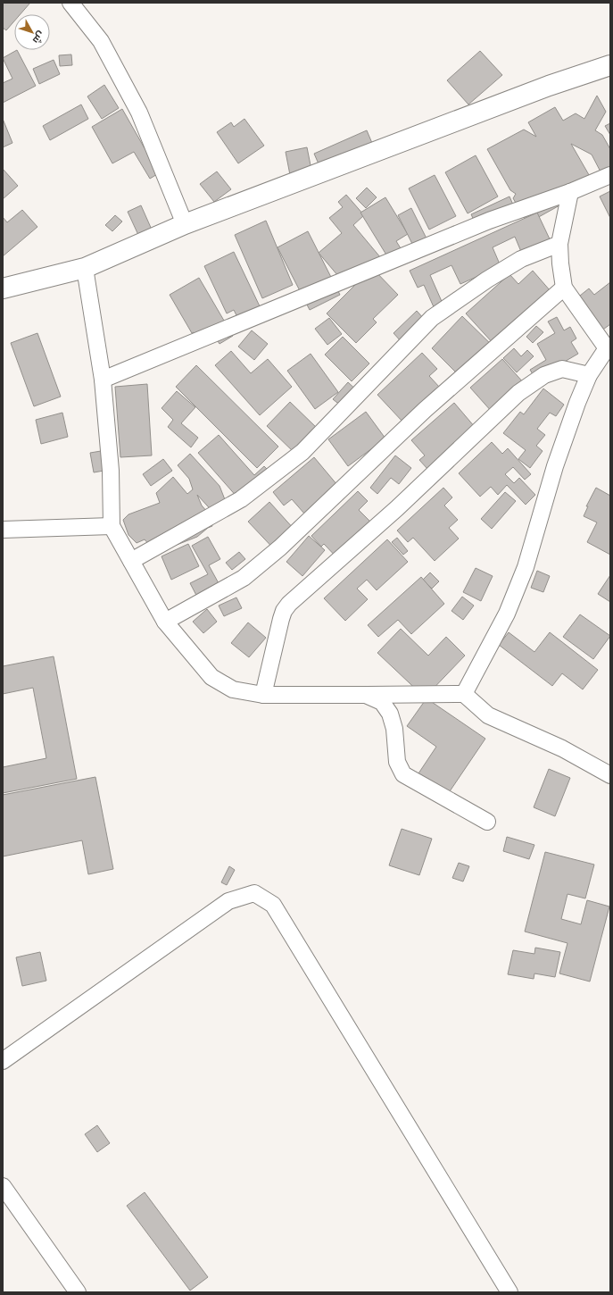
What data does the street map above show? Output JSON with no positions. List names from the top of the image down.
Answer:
{
  "north": "bottom right"
}
